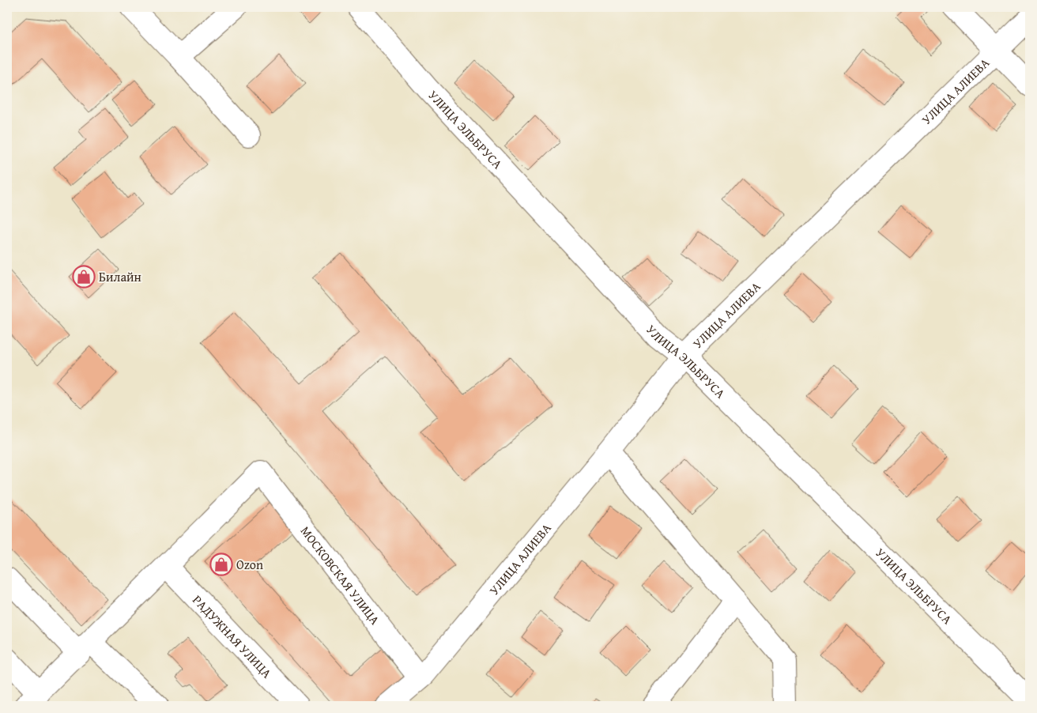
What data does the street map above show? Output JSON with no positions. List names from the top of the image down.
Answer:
{
  "streets": {
    "street": [
      "УЛИЦА АЛИЕВА",
      "УЛИЦА ЭЛЬБРУСА",
      "МОСКОВСКАЯ УЛИЦА",
      "РАДУЖНАЯ УЛИЦА"
    ]
  },
  "crossings": [
    ["УЛИЦА АЛИЕВА", "УЛИЦА ЭЛЬБРУСА"],
    ["УЛИЦА АЛИЕВА", "МОСКОВСКАЯ УЛИЦА"],
    ["МОСКОВСКАЯ УЛИЦА", "РАДУЖНАЯ УЛИЦА"]
  ],
  "places": {
    "shop": ["Билайн", "Ozon"]
  }
}
